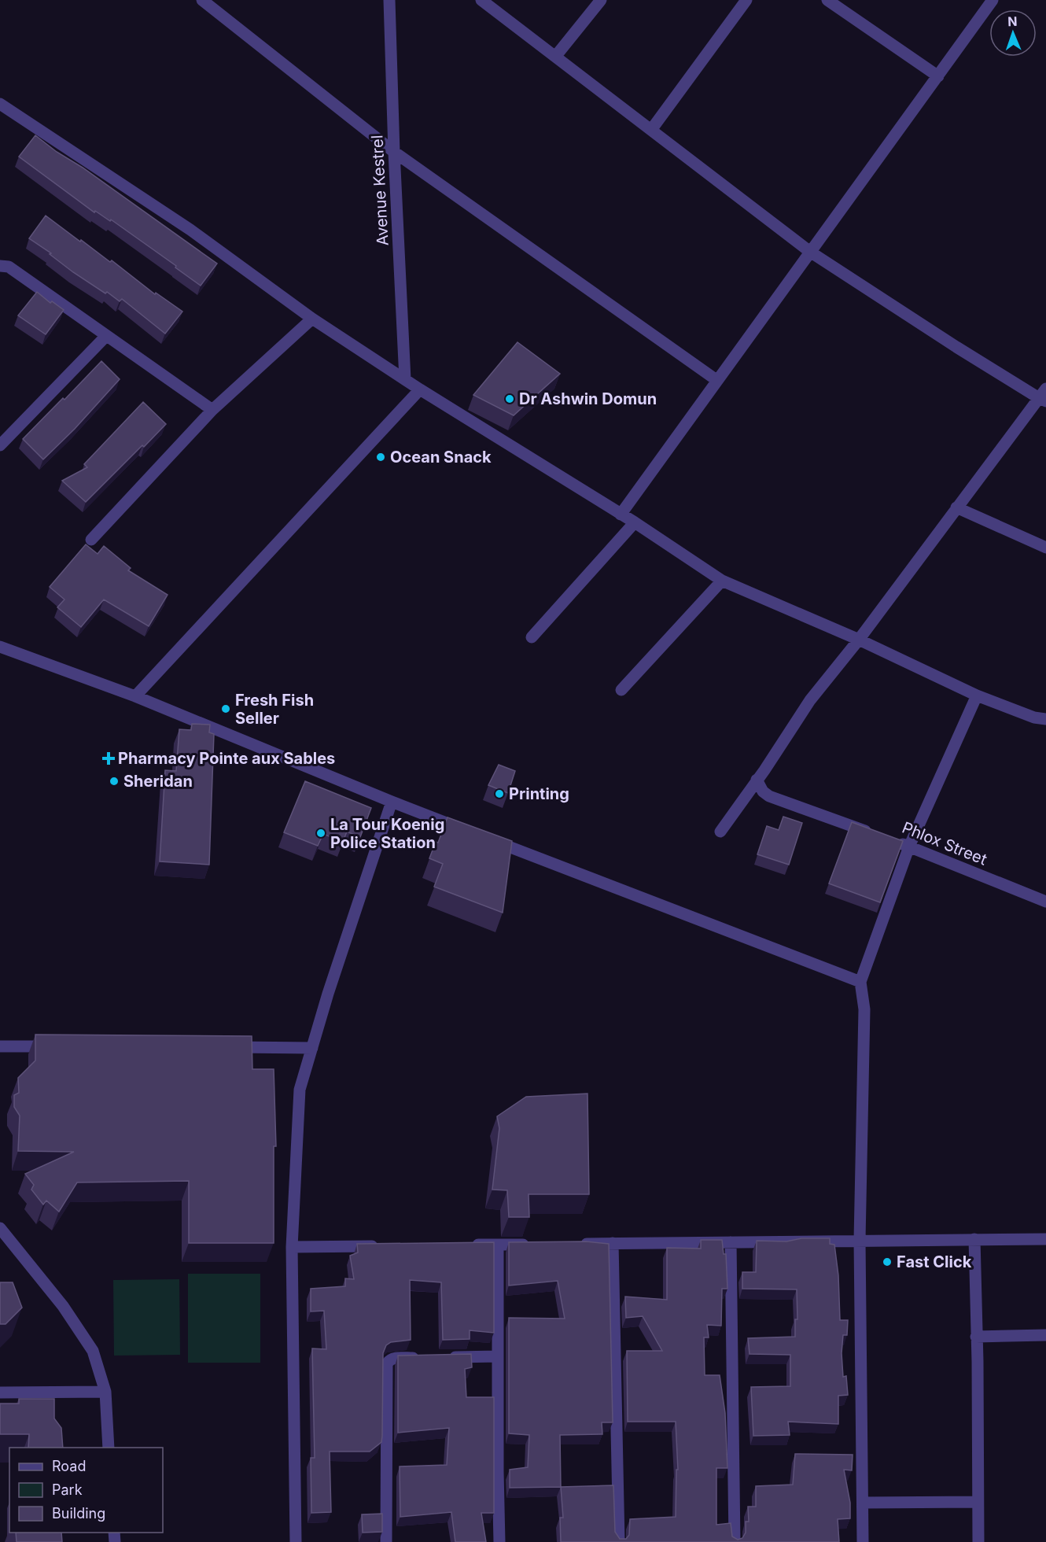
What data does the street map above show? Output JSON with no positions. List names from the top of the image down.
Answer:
{
  "streets": {
    "street": ["Avenue Kestrel", "Phlox Street"]
  },
  "places": {
    "other": [
      "Dr Ashwin Domun",
      "Ocean Snack",
      "Fresh Fish Seller",
      "Sheridan",
      "Printing",
      "La Tour Koenig Police Station",
      "Fast Click"
    ],
    "health": ["Pharmacy Pointe aux Sables"]
  },
  "legend": ["Road", "Park", "Building"],
  "north": "top"
}
